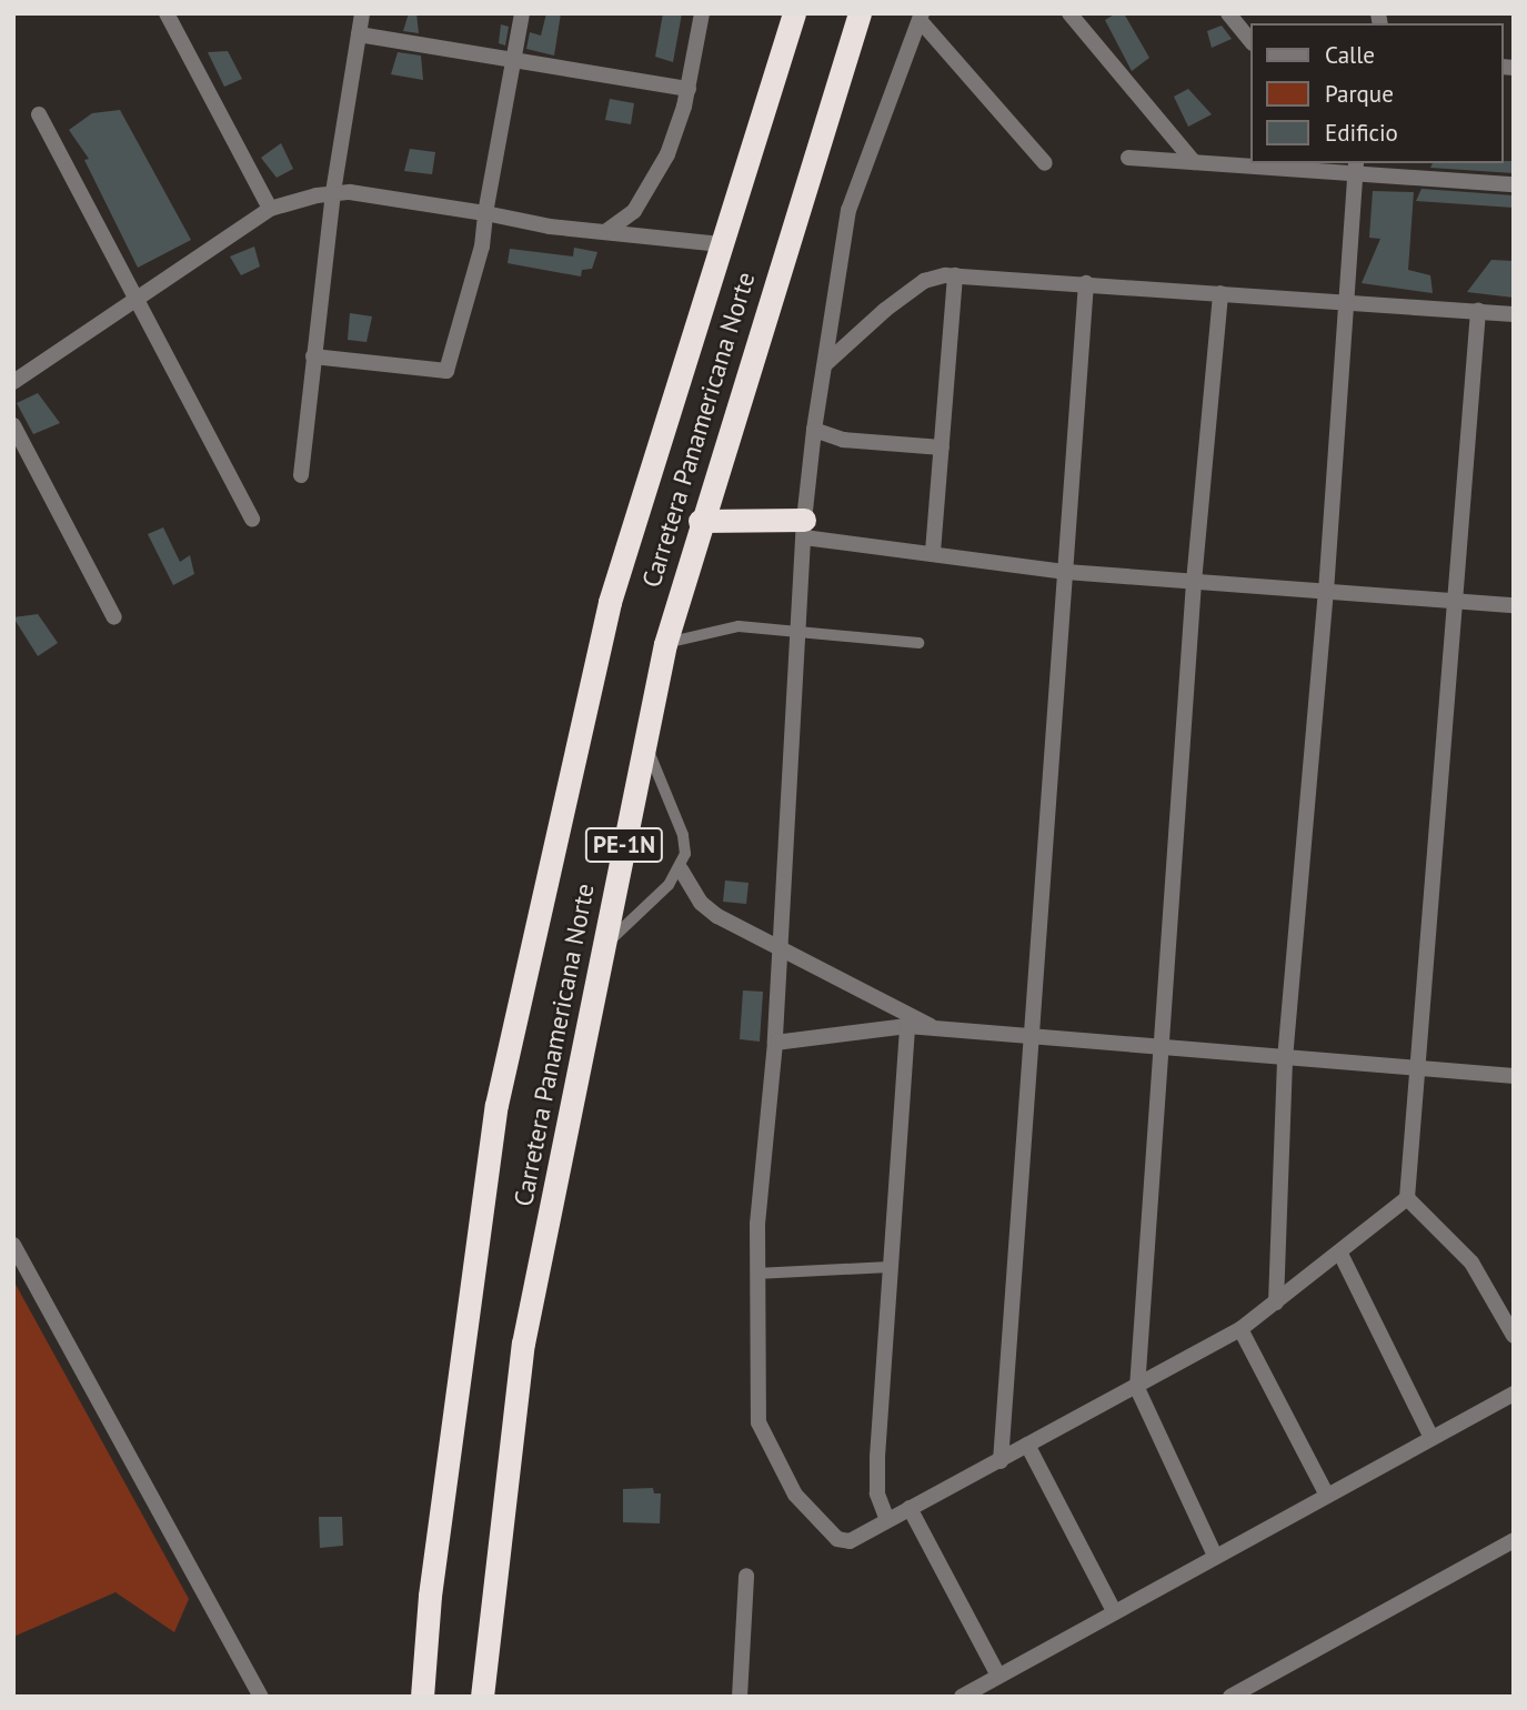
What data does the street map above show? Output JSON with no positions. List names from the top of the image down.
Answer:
{
  "streets": {
    "highway": ["Carretera Panamericana Norte", "PE-1N"]
  },
  "legend": ["Calle", "Parque", "Edificio"]
}
